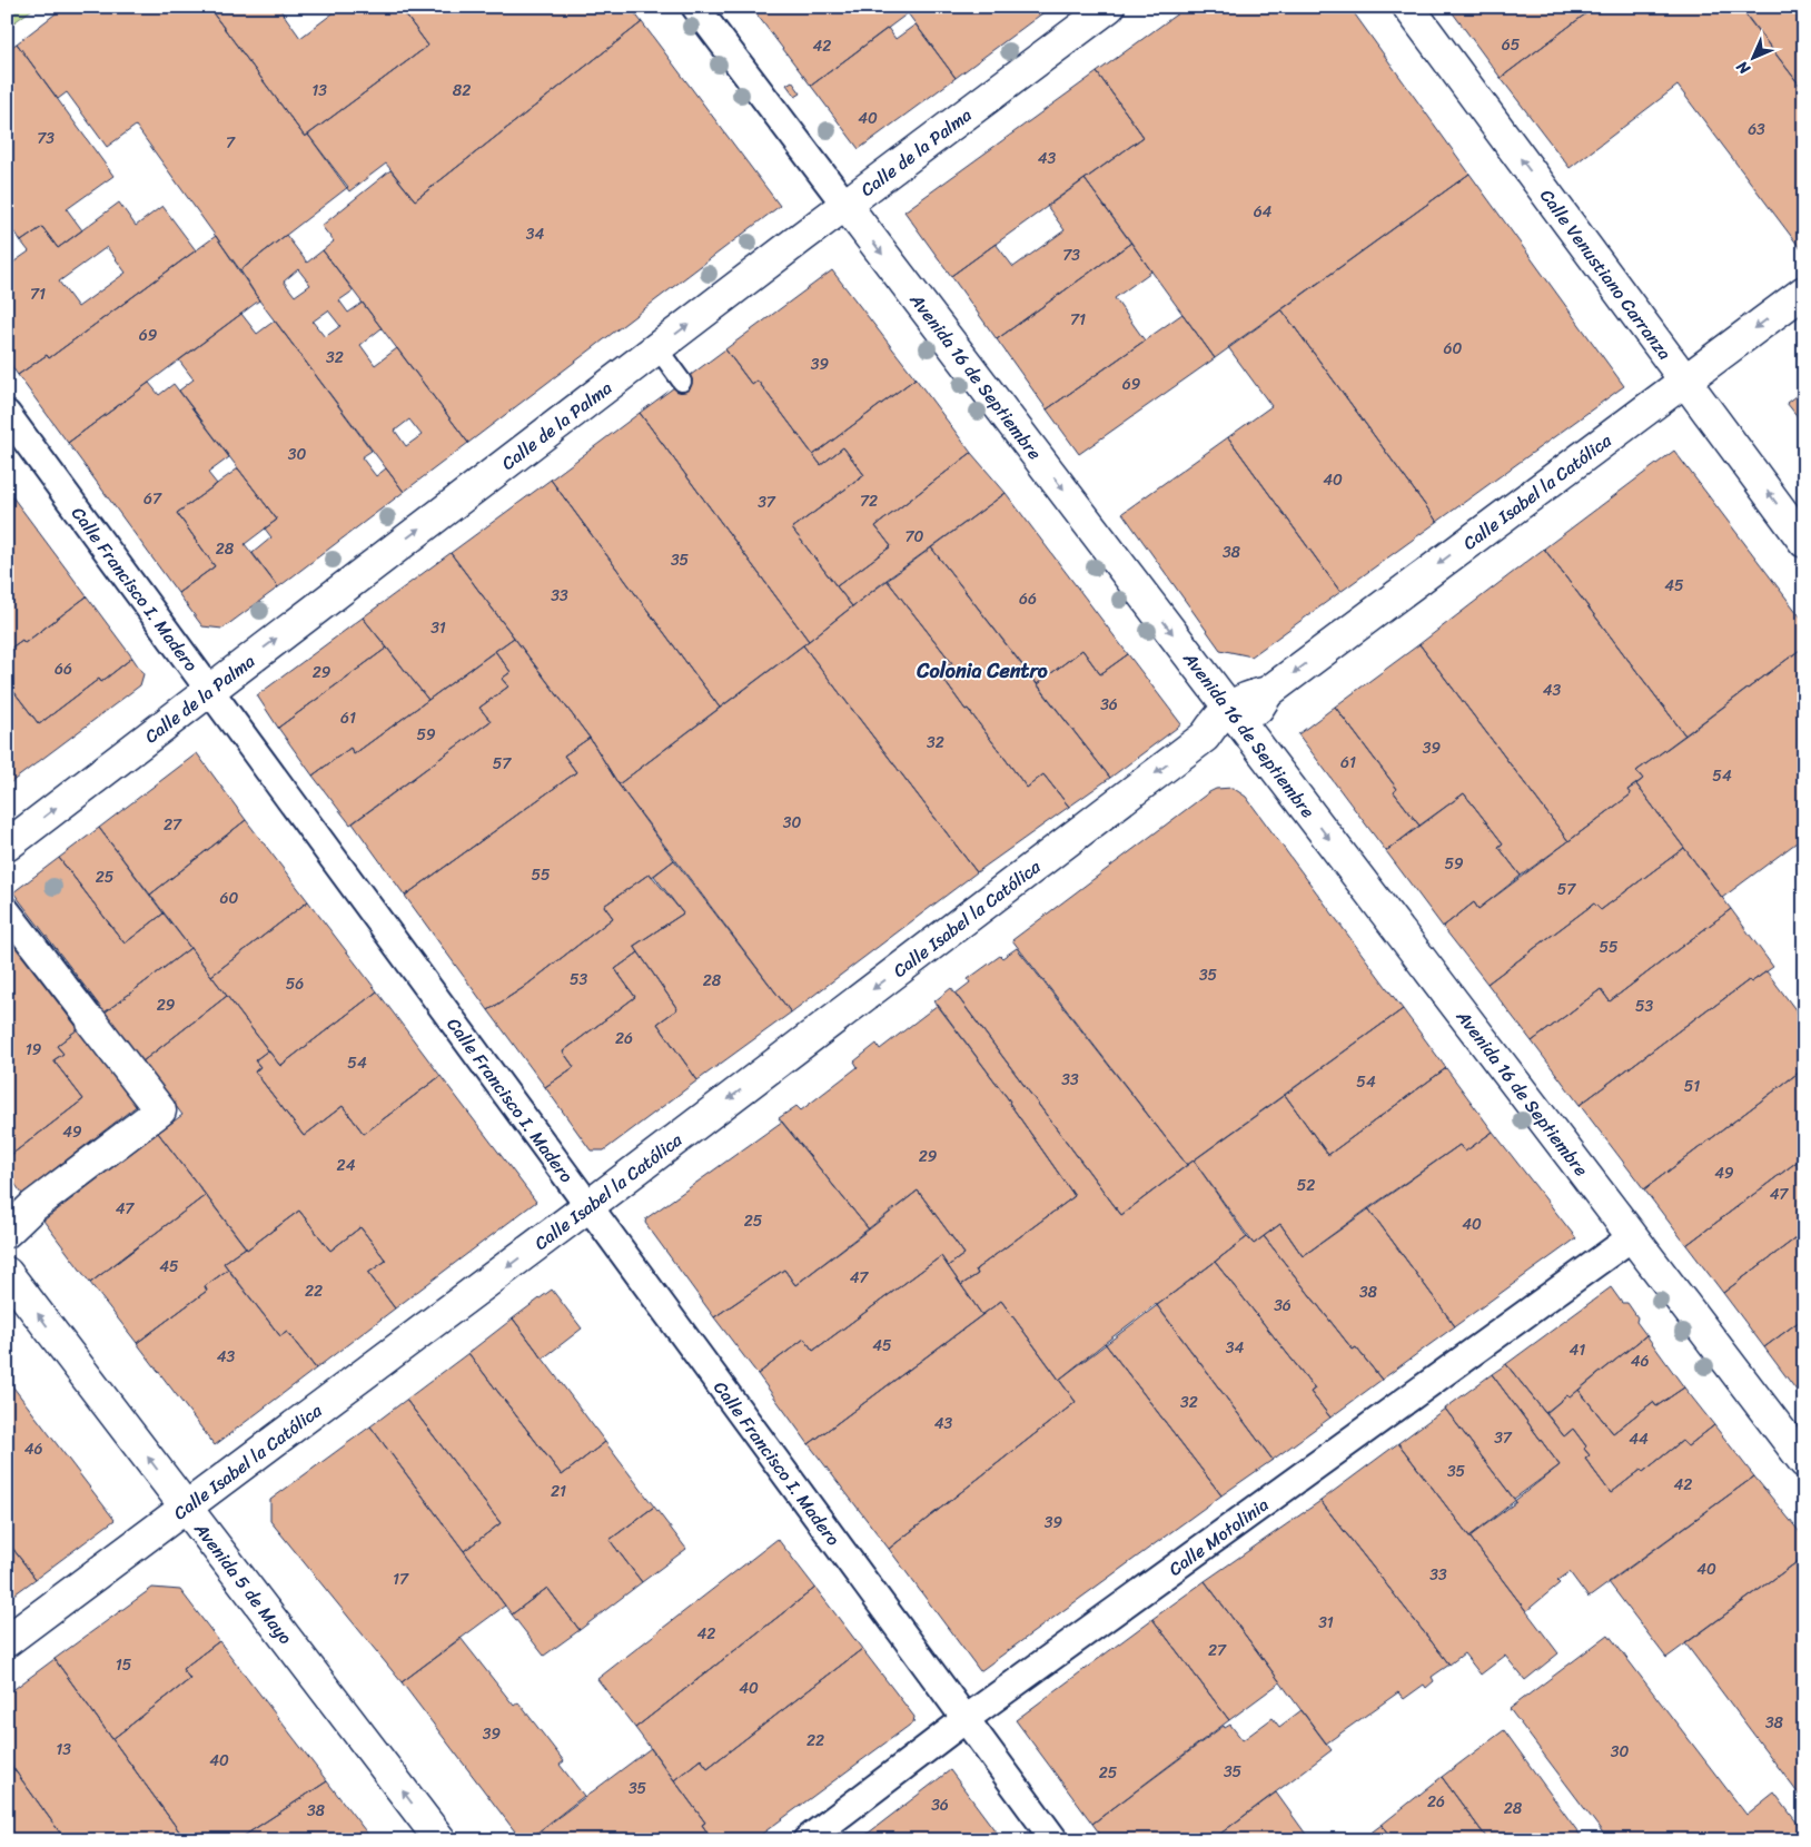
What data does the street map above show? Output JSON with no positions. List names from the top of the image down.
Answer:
{
  "streets": {
    "street": [
      "Calle de la Palma",
      "Calle Venustiano Carranza",
      "Avenida 16 de Septiembre",
      "Calle Isabel la Católica",
      "Calle Francisco I. Madero",
      "Calle Motolinia",
      "Avenida 5 de Mayo"
    ]
  },
  "crossings": [
    ["Calle de la Palma", "Avenida 16 de Septiembre"],
    ["Calle de la Palma", "Calle Francisco I. Madero"],
    ["Calle Venustiano Carranza", "Calle Isabel la Católica"],
    ["Avenida 16 de Septiembre", "Calle Isabel la Católica"],
    ["Avenida 16 de Septiembre", "Calle Motolinia"],
    ["Calle Isabel la Católica", "Calle Francisco I. Madero"],
    ["Calle Isabel la Católica", "Avenida 5 de Mayo"],
    ["Calle Francisco I. Madero", "Calle Motolinia"]
  ],
  "one_way": [
    "Calle de la Palma",
    "Calle Venustiano Carranza",
    "Avenida 16 de Septiembre",
    "Calle Isabel la Católica",
    "Avenida 5 de Mayo"
  ],
  "districts": ["Colonia Centro"],
  "house_numbers": [
    "65",
    "42",
    "13",
    "82",
    "40",
    "63",
    "73",
    "7",
    "43",
    "64",
    "34",
    "73",
    "71",
    "71",
    "69",
    "60",
    "32",
    "39",
    "69",
    "30",
    "40",
    "67",
    "72",
    "37",
    "70",
    "28",
    "38",
    "35",
    "45",
    "33",
    "66",
    "31",
    "66",
    "29",
    "43",
    "36",
    "61",
    "59",
    "32",
    "39",
    "61",
    "57",
    "54",
    "30",
    "27",
    "59",
    "55",
    "25",
    "57",
    "60",
    "55",
    "35",
    "53",
    "28",
    "56",
    "29",
    "53",
    "26",
    "19",
    "54",
    "33",
    "54",
    "51",
    "49",
    "29",
    "24",
    "49",
    "52",
    "47",
    "47",
    "25",
    "40",
    "45",
    "47",
    "22",
    "38",
    "36",
    "45",
    "34",
    "41",
    "43",
    "46",
    "32",
    "43",
    "37",
    "44",
    "46",
    "35",
    "42",
    "21",
    "39",
    "40",
    "33",
    "17",
    "31",
    "42",
    "27",
    "15",
    "40",
    "38",
    "39",
    "22",
    "13",
    "30",
    "40",
    "35",
    "25",
    "35",
    "26",
    "36",
    "28",
    "38"
  ],
  "north": "bottom left"
}
